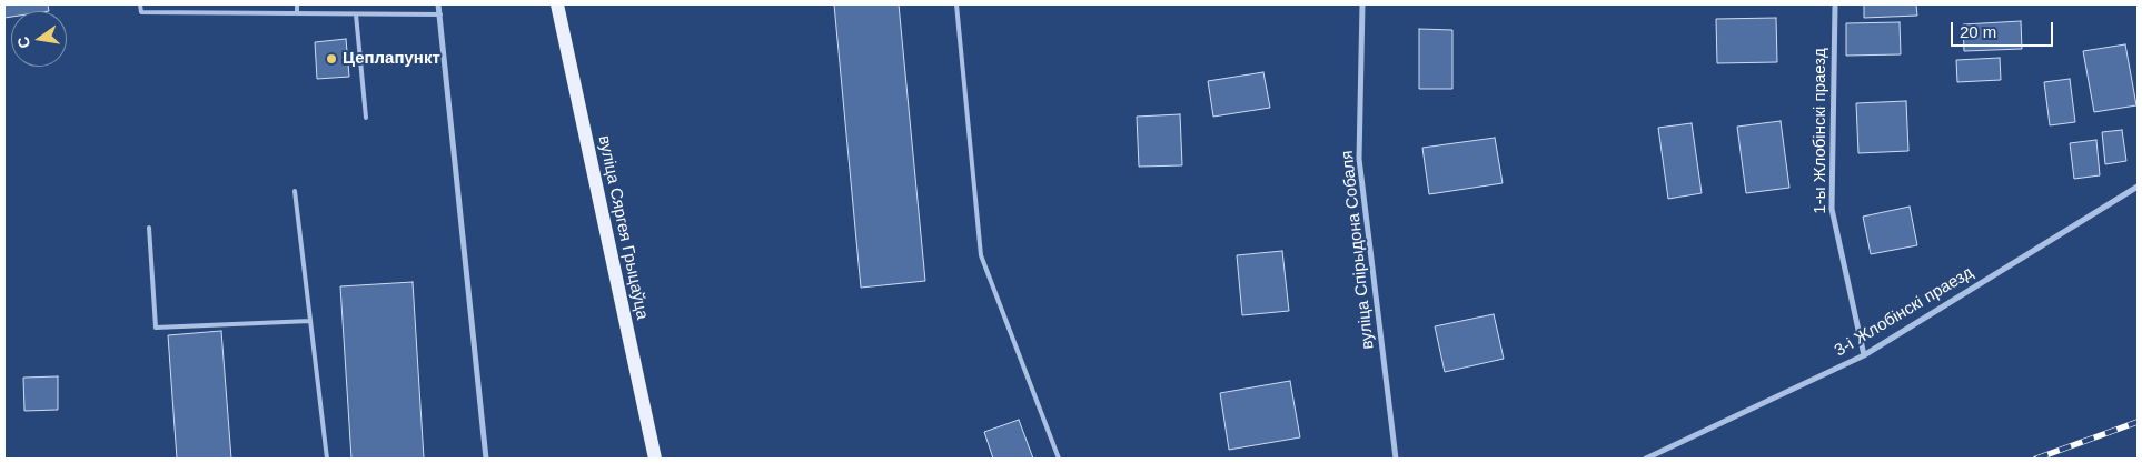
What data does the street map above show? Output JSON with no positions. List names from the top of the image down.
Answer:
{
  "streets": {
    "main road": ["вуліца Сяргея Грыцаўца"],
    "street": ["1-ы Жлобінскі праезд", "вуліца Спірыдона Собаля", "3-і Жлобінскі праезд"]
  },
  "crossings": [
    ["1-ы Жлобінскі праезд", "3-і Жлобінскі праезд"]
  ],
  "places": ["Цеплапункт"],
  "scale_bar": "20 m",
  "north": "left"
}
